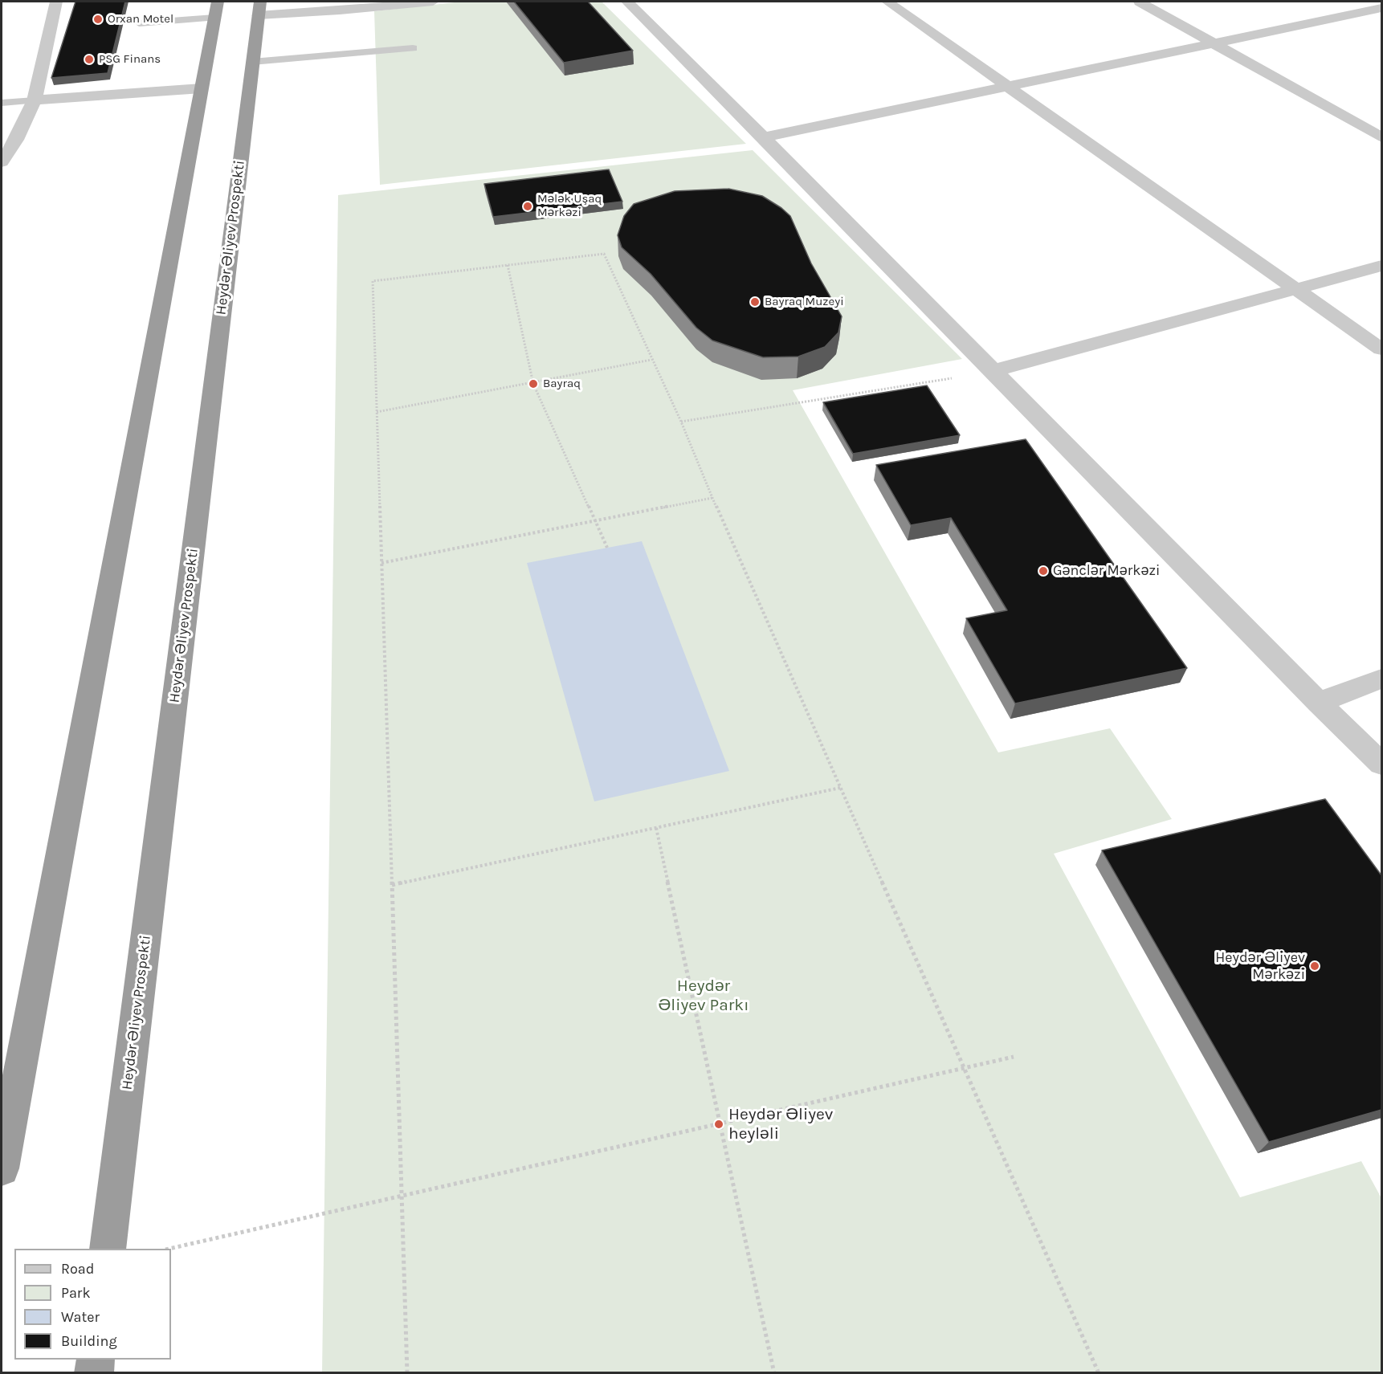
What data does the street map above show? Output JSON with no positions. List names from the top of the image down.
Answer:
{
  "streets": {
    "highway": ["Heydər Əliyev Prospekti"]
  },
  "parks": ["Heydər Əliyev Parkı"],
  "places": [
    "Orxan Motel",
    "PSG Finans",
    "Mələk Uşaq Mərkəzi",
    "Bayraq Muzeyi",
    "Bayraq",
    "Gənclər Mərkəzi",
    "Heydər Əliyev Mərkəzi",
    "Heydər Əliyev heyləli"
  ],
  "legend": [
    "Road",
    "Park",
    "Water",
    "Building"
  ]
}
